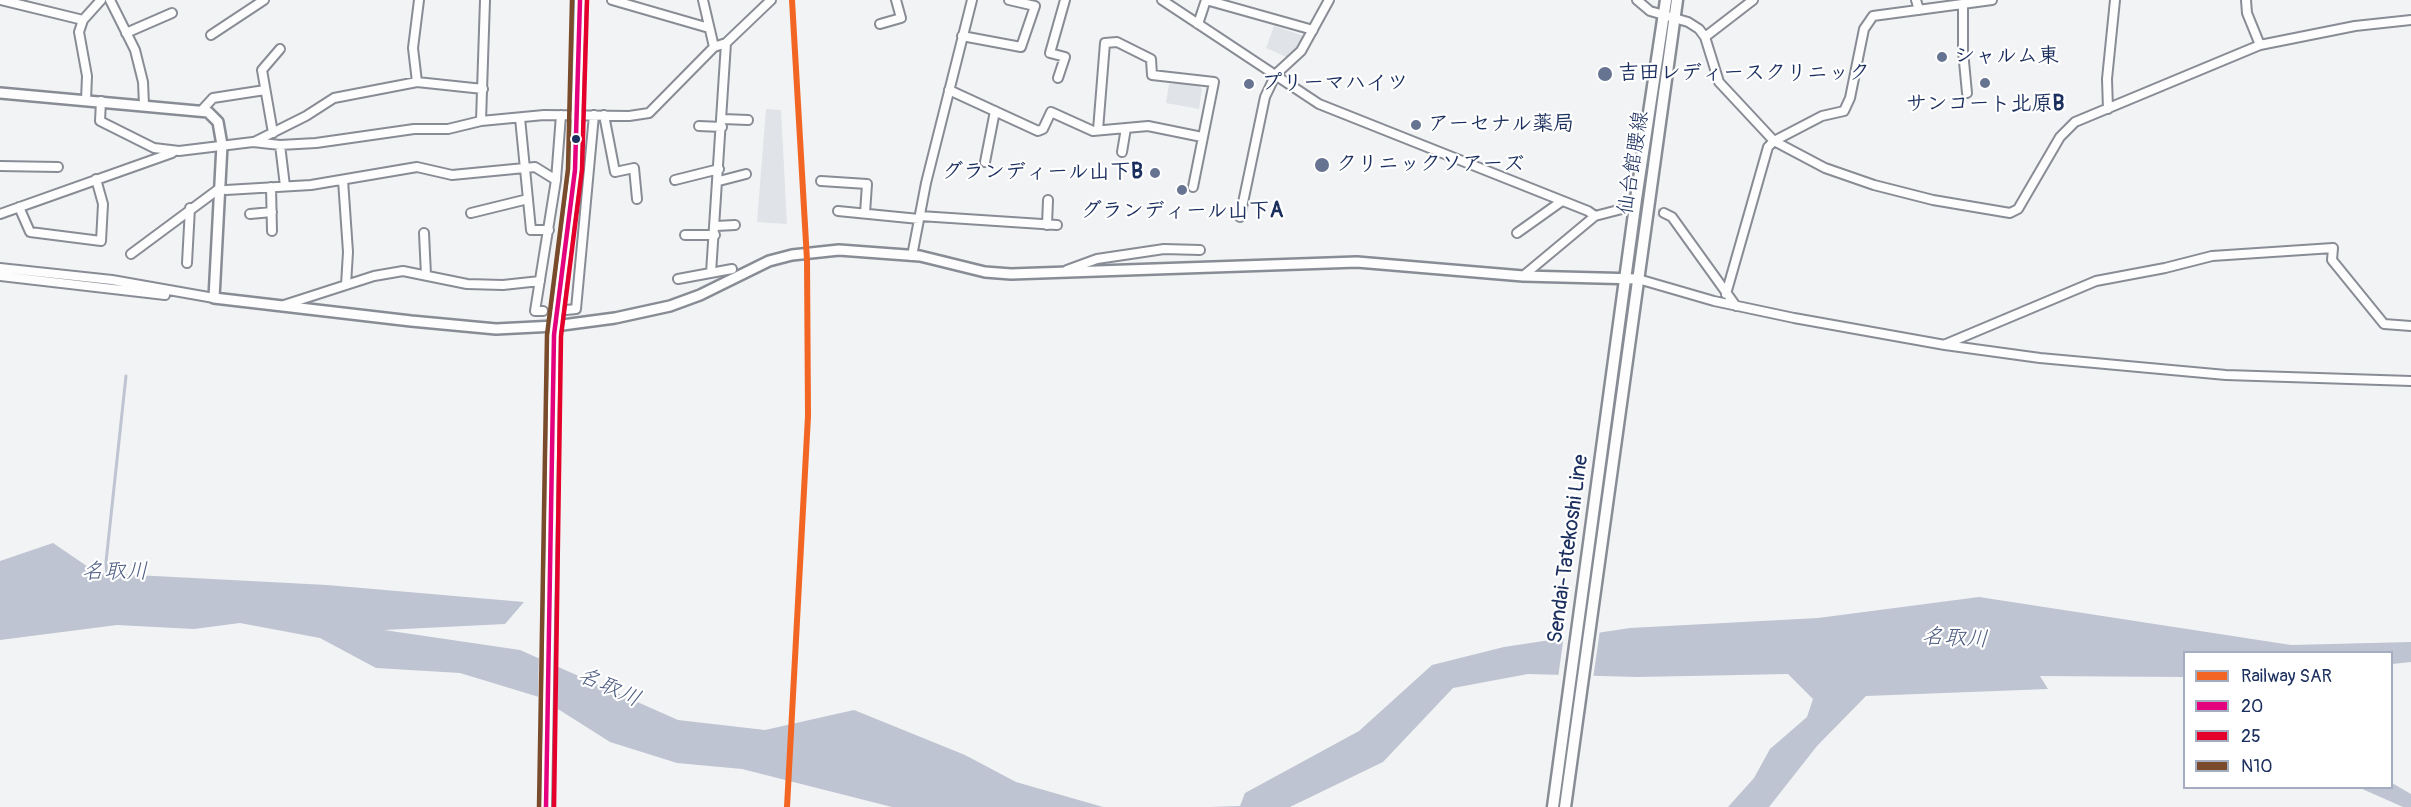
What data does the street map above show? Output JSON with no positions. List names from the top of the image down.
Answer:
{
  "streets": {
    "main road": ["仙台館腰線", "Sendai-Tatekoshi Line"]
  },
  "crossings": [
    ["仙台館腰線", "Sendai-Tatekoshi Line"]
  ],
  "water": ["名取川"],
  "places": [
    "シャルム東",
    "吉田レディースクリニック",
    "サンコート北原B",
    "プリーマハイツ",
    "アーセナル薬局",
    "クリニックソアーズ",
    "グランディール山下B",
    "グランディール山下A"
  ],
  "lines": [
    "rail line SAR",
    "transit line 20",
    "transit line 25",
    "transit line N10"
  ],
  "legend": [
    "Railway SAR",
    "20",
    "25",
    "N10"
  ]
}
